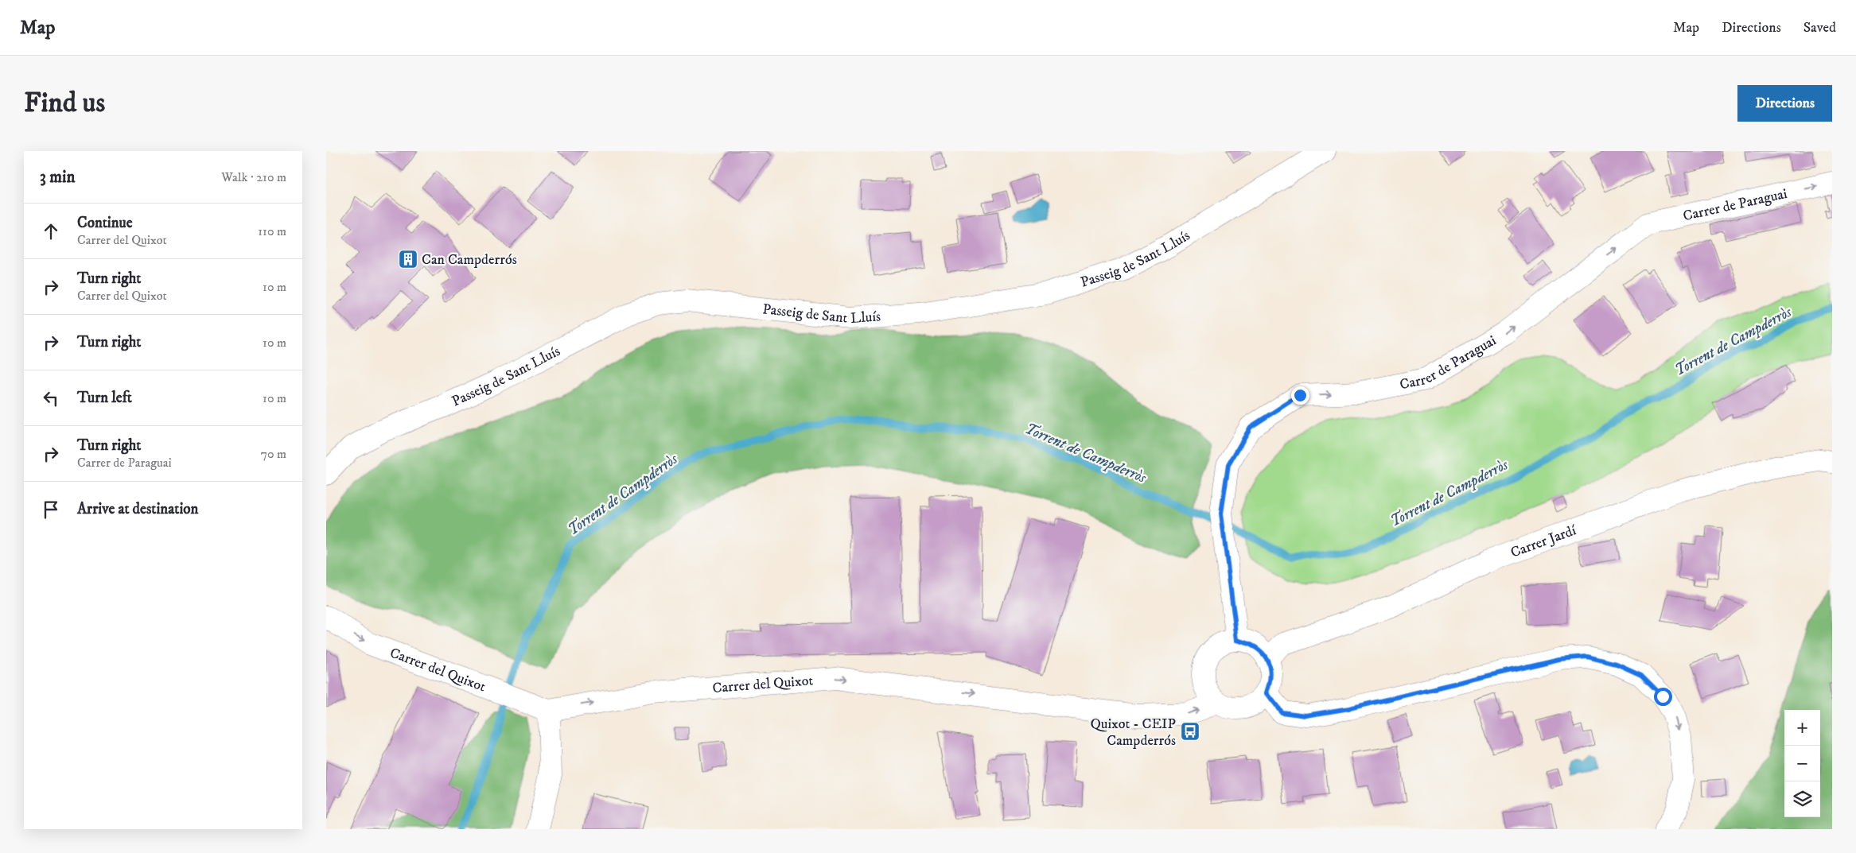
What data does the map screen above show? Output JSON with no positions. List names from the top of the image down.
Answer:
{
  "streets": {
    "street": [
      "Carrer de Paraguai",
      "Passeig de Sant Lluís",
      "Carrer Jardí",
      "Carrer del Quixot"
    ]
  },
  "crossings": [
    ["Carrer de Paraguai", "Carrer Jardí"],
    ["Carrer de Paraguai", "Carrer del Quixot"],
    ["Carrer Jardí", "Carrer del Quixot"]
  ],
  "one_way": ["Carrer de Paraguai", "Carrer del Quixot"],
  "water": ["Torrent de Campderròs"],
  "places": {
    "building": ["Can Campderrós"],
    "bus stop": ["Quixot - CEIP Campderrós"]
  },
  "page": {
    "header": "Map",
    "nav": ["Map", "Directions", "Saved"],
    "buttons": "Directions",
    "title": "Find us",
    "heading": ["3 min", "Walk · 210 m"],
    "list": [
      ["Continue", "Carrer del Quixot", "110 m"],
      ["Turn right", "Carrer del Quixot", "10 m"],
      ["Turn right", "10 m"],
      ["Turn left", "10 m"],
      ["Turn right", "Carrer de Paraguai", "70 m"],
      "Arrive at destination"
    ],
    "map_buttons": ["+", "−"]
  }
}
